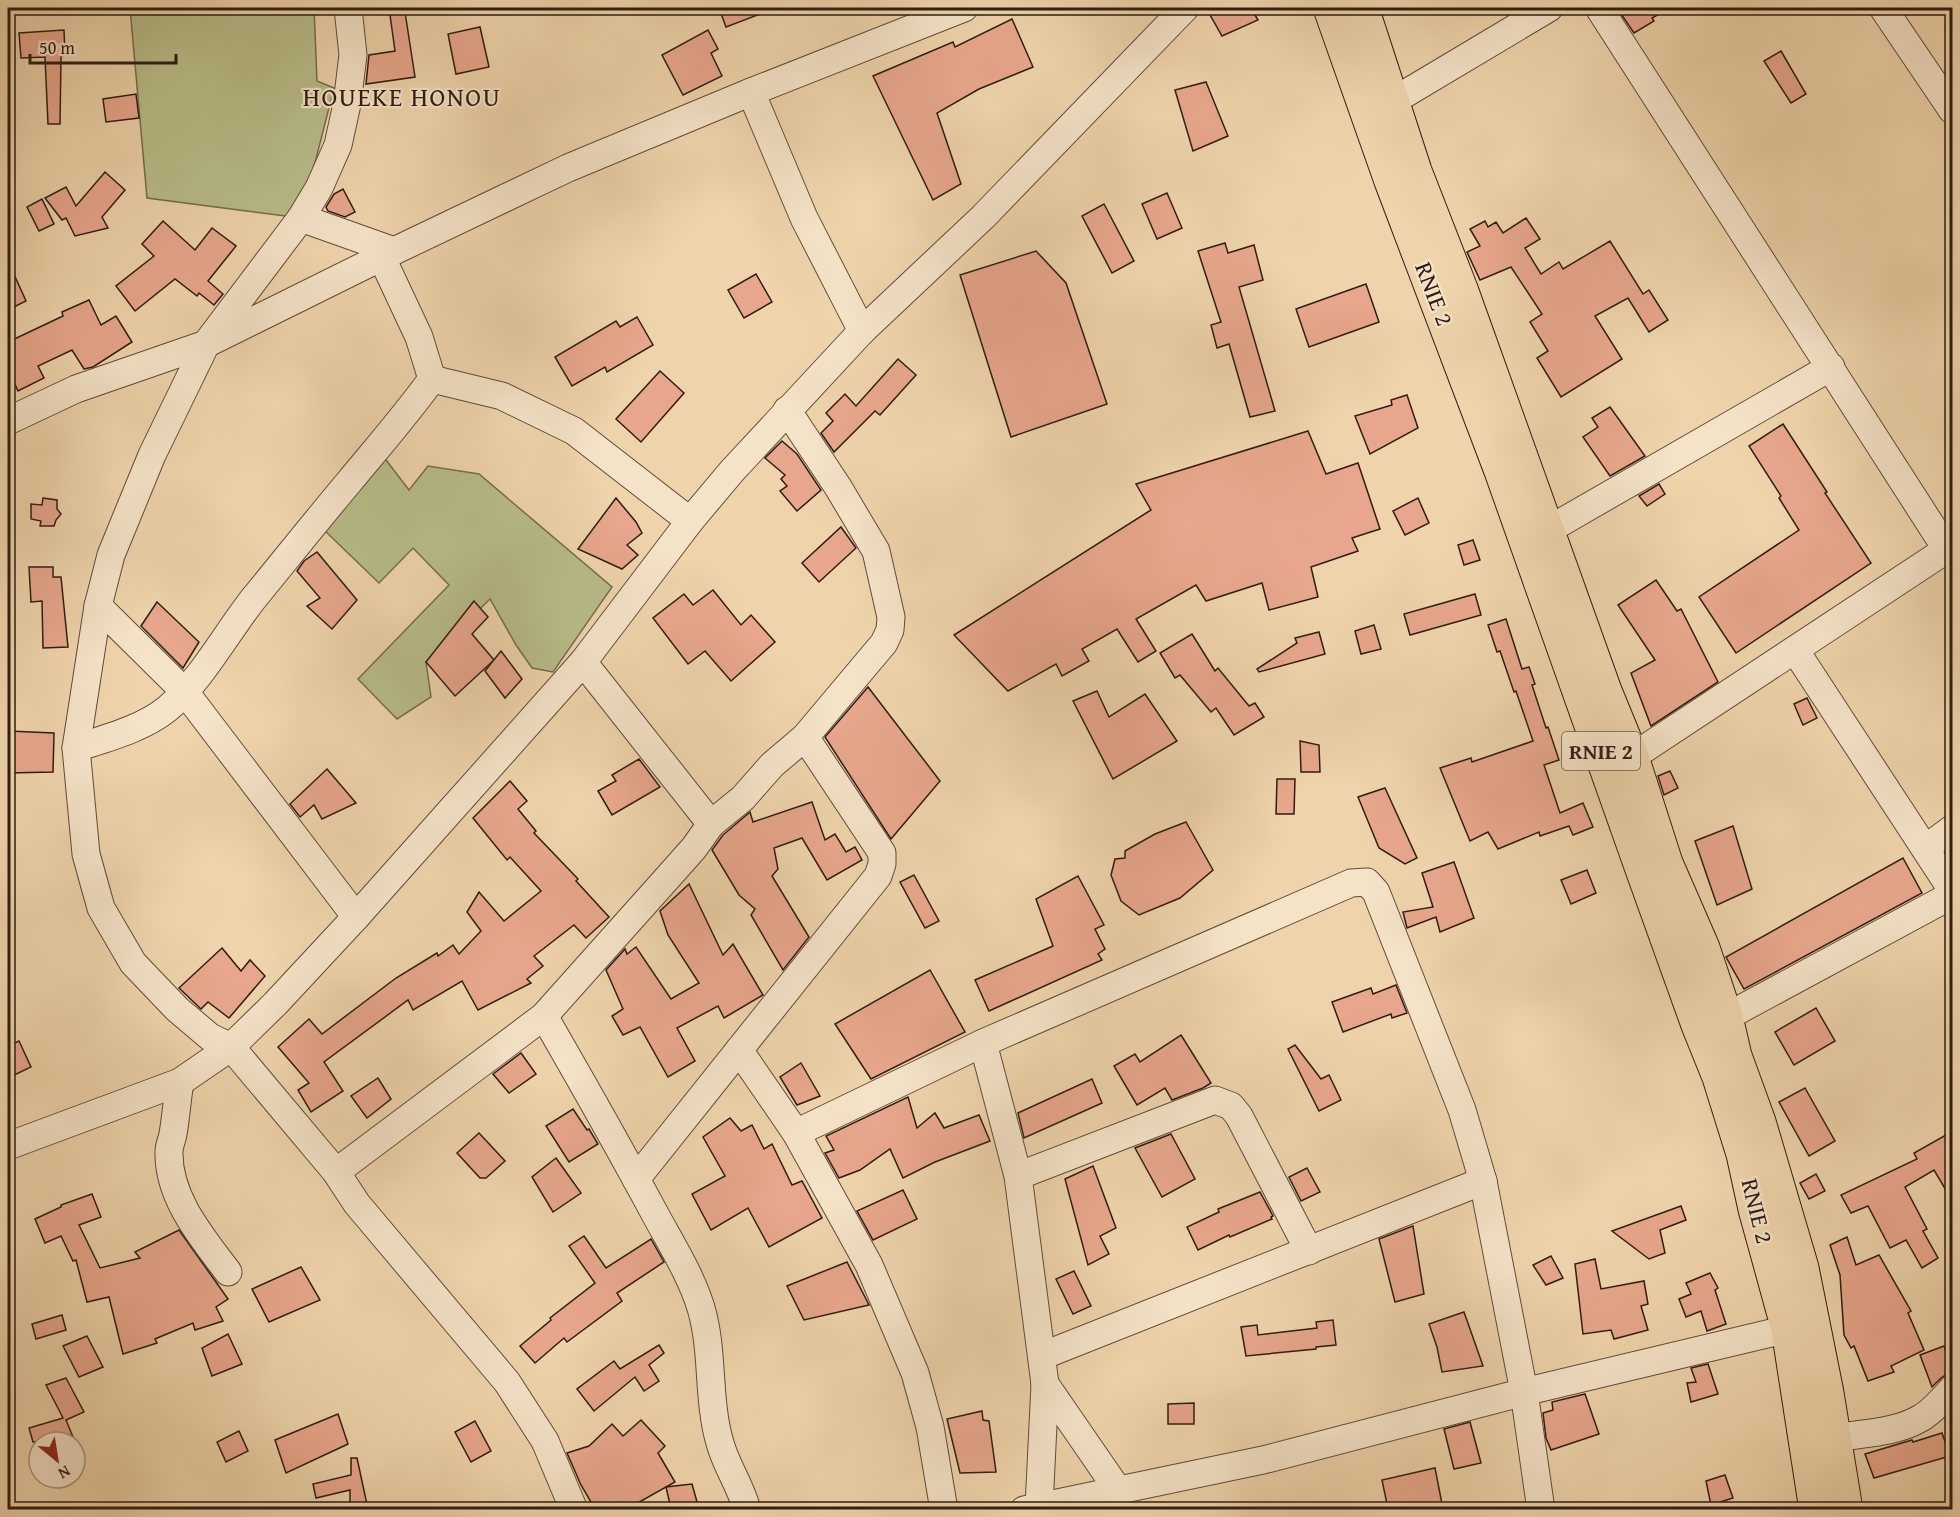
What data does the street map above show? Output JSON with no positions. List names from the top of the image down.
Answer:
{
  "streets": {
    "highway": ["RNIE 2"]
  },
  "districts": ["HOUEKE HONOU"],
  "scale_bar": "50 m",
  "north": "bottom right"
}
